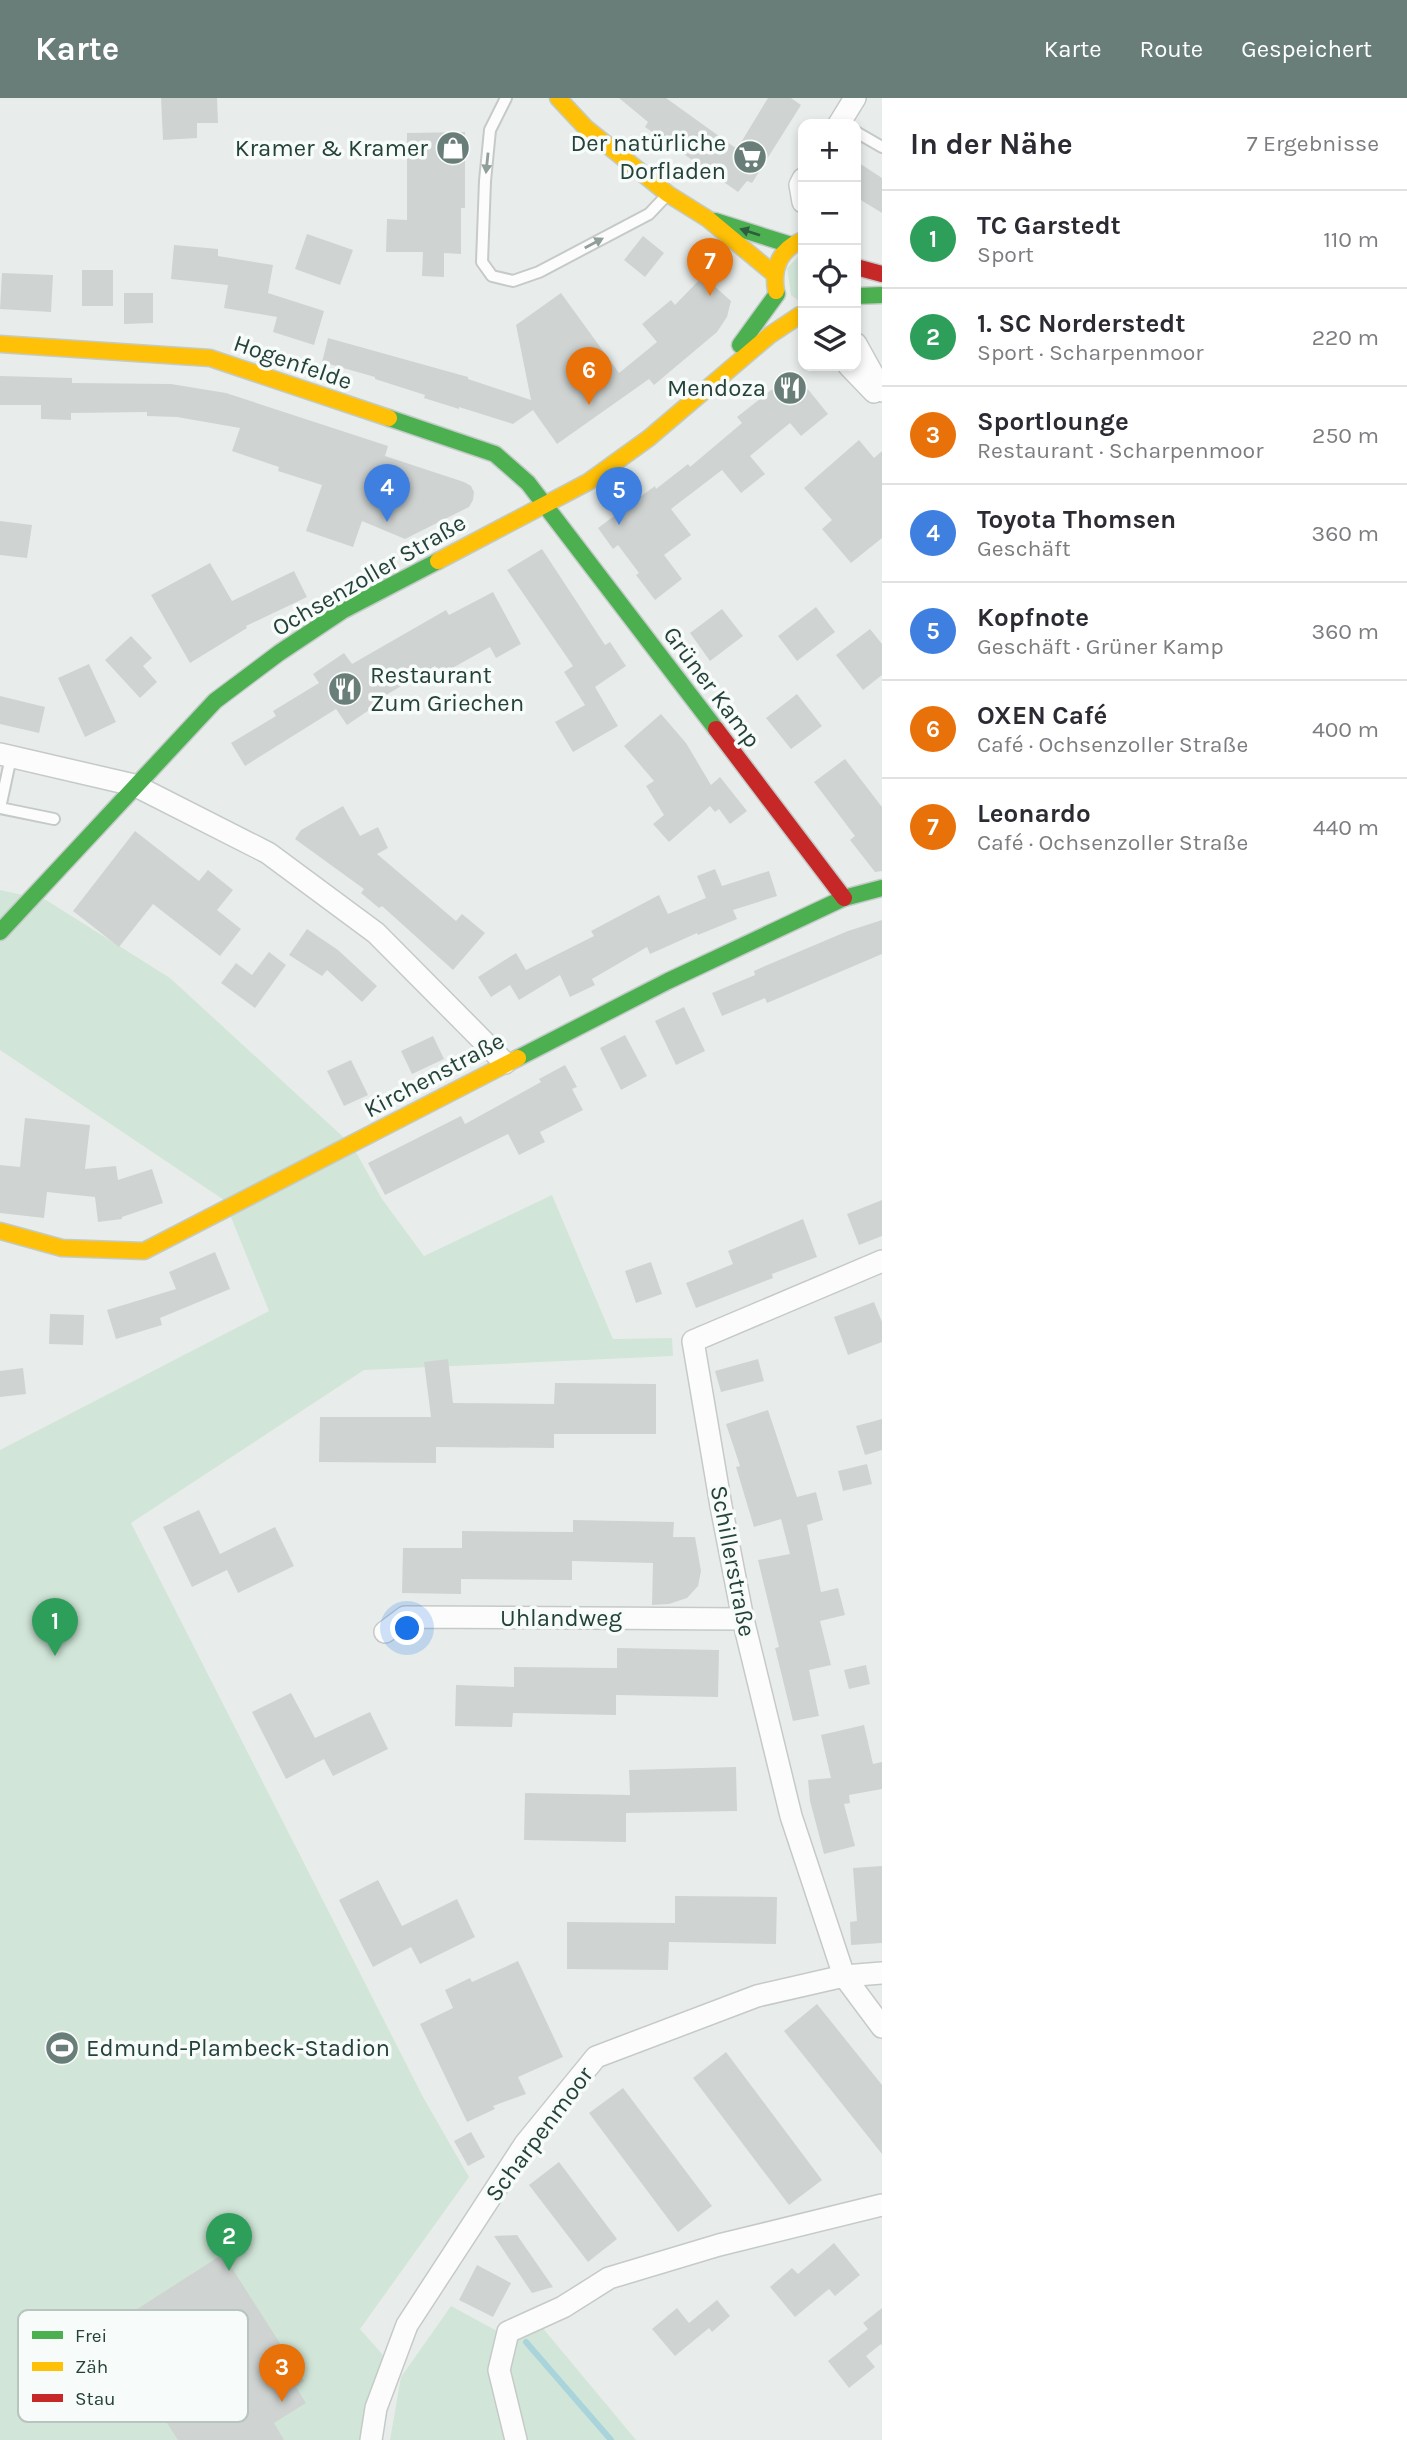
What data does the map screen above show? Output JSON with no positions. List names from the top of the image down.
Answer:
{
  "streets": {
    "street": [
      "Hogenfelde",
      "Ochsenzoller Straße",
      "Grüner Kamp",
      "Kirchenstraße",
      "Schillerstraße",
      "Uhlandweg",
      "Scharpenmoor"
    ]
  },
  "crossings": [
    ["Hogenfelde", "Ochsenzoller Straße"],
    ["Hogenfelde", "Grüner Kamp"],
    ["Ochsenzoller Straße", "Grüner Kamp"],
    ["Grüner Kamp", "Kirchenstraße"],
    ["Schillerstraße", "Uhlandweg"],
    ["Schillerstraße", "Scharpenmoor"]
  ],
  "places": {
    "shop": ["Kramer & Kramer"],
    "supermarket": ["Der natürliche Dorfladen"],
    "restaurant": ["Mendoza", "Restaurant Zum Griechen"],
    "sports": ["Edmund-Plambeck-Stadion"]
  },
  "legend": ["Frei", "Zäh", "Stau"],
  "page": {
    "header": "Karte",
    "nav": ["Karte", "Route", "Gespeichert"],
    "heading": ["In der Nähe", "7 Ergebnisse"],
    "map_buttons": ["+", "−"],
    "list": [
      {
        "mark": "1",
        "name": "TC Garstedt",
        "note": "Sport",
        "value": "110 m"
      },
      {
        "mark": "2",
        "name": "1. SC Norderstedt",
        "note": "Sport · Scharpenmoor",
        "value": "220 m"
      },
      {
        "mark": "3",
        "name": "Sportlounge",
        "note": "Restaurant · Scharpenmoor",
        "value": "250 m"
      },
      {
        "mark": "4",
        "name": "Toyota Thomsen",
        "note": "Geschäft",
        "value": "360 m"
      },
      {
        "mark": "5",
        "name": "Kopfnote",
        "note": "Geschäft · Grüner Kamp",
        "value": "360 m"
      },
      {
        "mark": "6",
        "name": "OXEN Café",
        "note": "Café · Ochsenzoller Straße",
        "value": "400 m"
      },
      {
        "mark": "7",
        "name": "Leonardo",
        "note": "Café · Ochsenzoller Straße",
        "value": "440 m"
      }
    ],
    "pins": [
      "7",
      "6",
      "4",
      "5",
      "1",
      "2",
      "3"
    ]
  }
}
